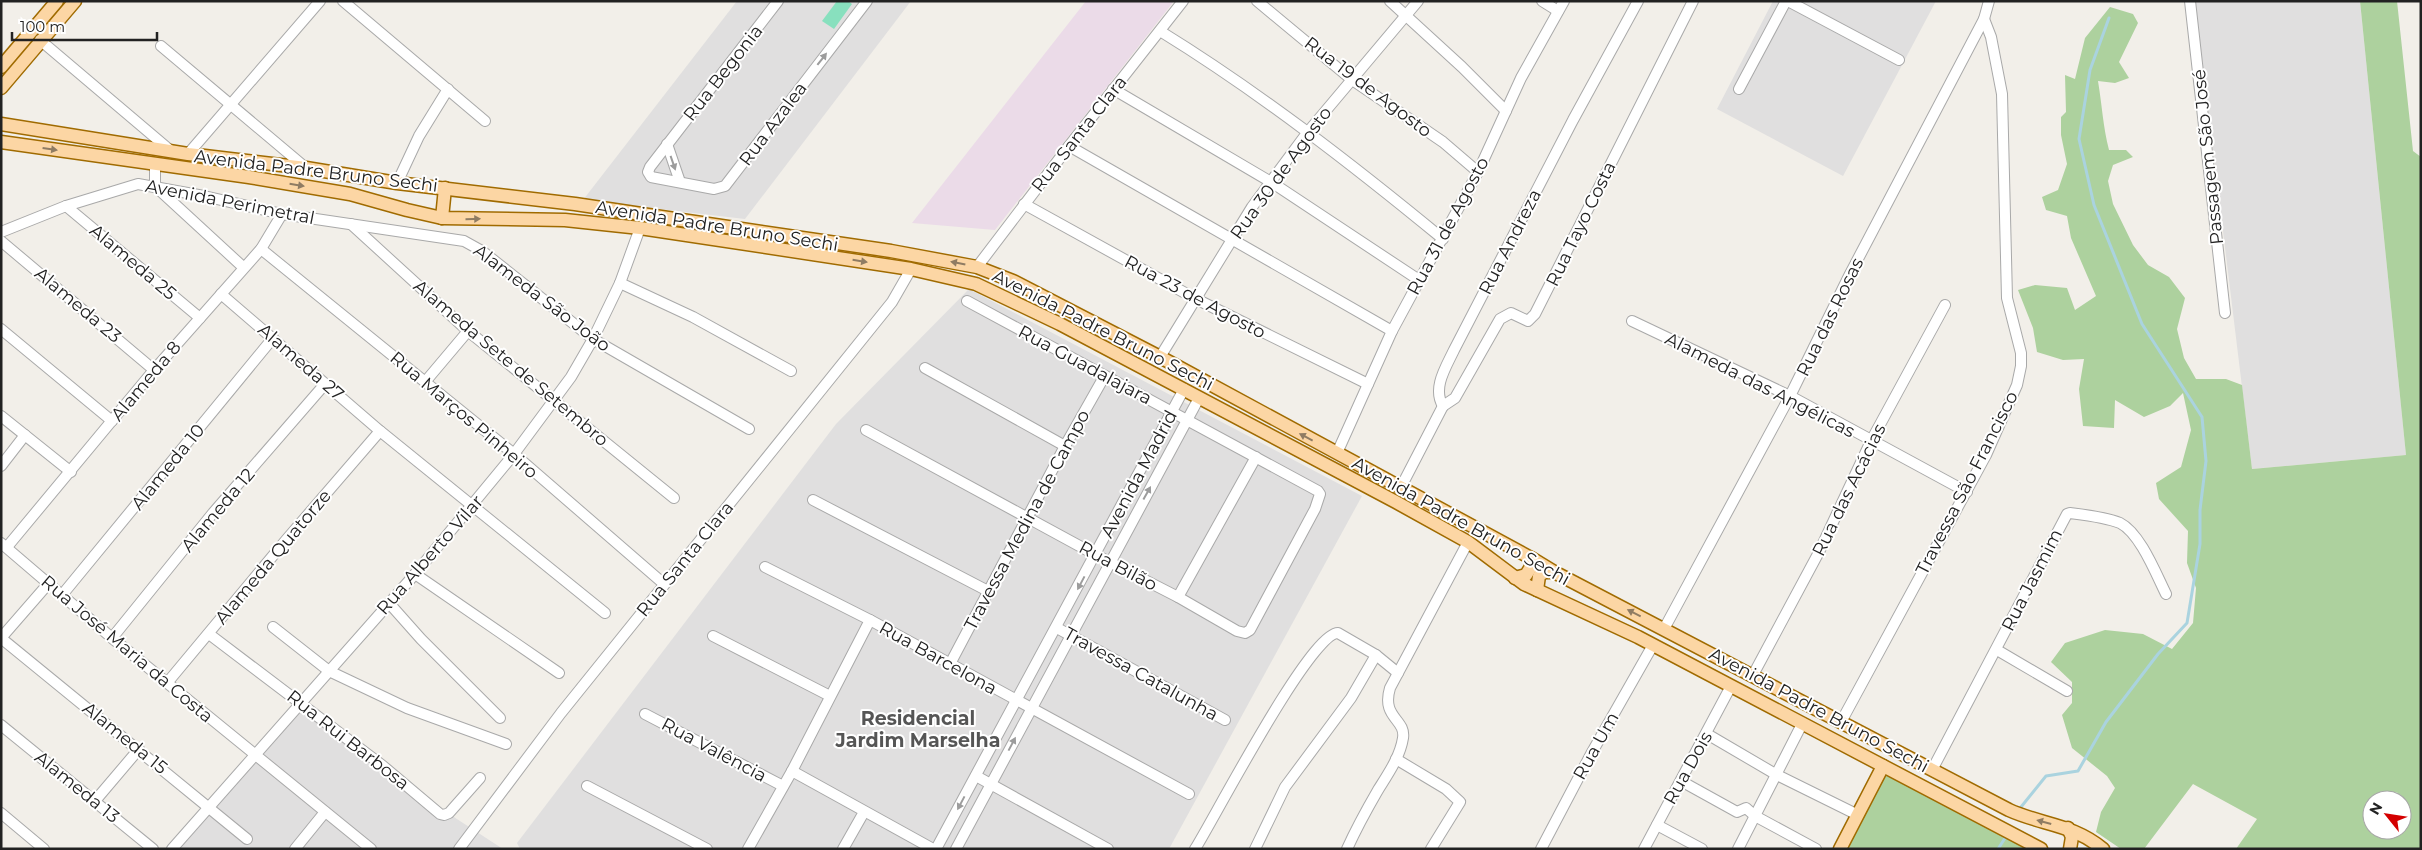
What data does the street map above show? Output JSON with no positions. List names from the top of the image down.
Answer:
{
  "streets": {
    "main road": ["Avenida Padre Bruno Sechi"],
    "street": [
      "Rua Begonia",
      "Rua 19 de Agosto",
      "Rua Azalea",
      "Rua Santa Clara",
      "Passagem São José",
      "Rua 30 de Agosto",
      "Avenida Perimetral",
      "Rua Tayo Costa",
      "Rua 31 de Agosto",
      "Rua Andreza",
      "Alameda 25",
      "Rua 23 de Agosto",
      "Alameda São João",
      "Alameda 23",
      "Rua das Rosas",
      "Alameda 27",
      "Alameda Sete de Setembro",
      "Rua Guadalajara",
      "Alameda 8",
      "Alameda das Angélicas",
      "Rua Marços Pinheiro",
      "Alameda 10",
      "Avenida Madrid",
      "Travessa São Francisco",
      "Rua das Acácias",
      "Alameda 12",
      "Travessa Medina de Campo",
      "Rua Alberto Vilar",
      "Alameda Quatorze",
      "Rua Bilão",
      "Rua Jasmim",
      "Rua José Maria da Costa",
      "Rua Barcelona",
      "Travessa Catalunha",
      "Alameda 15",
      "Rua Rui Barbosa",
      "Rua Um",
      "Rua Valência",
      "Rua Dois",
      "Alameda 13"
    ]
  },
  "crossings": [
    ["Rua Begonia", "Rua Azalea"],
    ["Rua 19 de Agosto", "Rua 30 de Agosto"],
    ["Rua 19 de Agosto", "Rua 31 de Agosto"],
    ["Rua Santa Clara", "Avenida Padre Bruno Sechi"],
    ["Rua Santa Clara", "Rua 23 de Agosto"],
    ["Rua Santa Clara", "Rua Marços Pinheiro"],
    ["Avenida Padre Bruno Sechi", "Rua 30 de Agosto"],
    ["Avenida Padre Bruno Sechi", "Rua 31 de Agosto"],
    ["Avenida Padre Bruno Sechi", "Rua das Rosas"],
    ["Avenida Padre Bruno Sechi", "Avenida Madrid"],
    ["Avenida Padre Bruno Sechi", "Travessa São Francisco"],
    ["Avenida Padre Bruno Sechi", "Rua das Acácias"],
    ["Avenida Padre Bruno Sechi", "Rua Alberto Vilar"],
    ["Avenida Padre Bruno Sechi", "Rua Jasmim"],
    ["Avenida Padre Bruno Sechi", "Rua Um"],
    ["Avenida Padre Bruno Sechi", "Rua Dois"],
    ["Rua 30 de Agosto", "Rua 23 de Agosto"],
    ["Avenida Perimetral", "Alameda 25"],
    ["Avenida Perimetral", "Alameda São João"],
    ["Avenida Perimetral", "Alameda Sete de Setembro"],
    ["Avenida Perimetral", "Alameda 8"],
    ["Rua Tayo Costa", "Rua Andreza"],
    ["Rua 31 de Agosto", "Rua 23 de Agosto"],
    ["Alameda 25", "Alameda 8"],
    ["Alameda São João", "Rua Alberto Vilar"],
    ["Alameda 23", "Alameda 8"],
    ["Rua das Rosas", "Alameda das Angélicas"],
    ["Rua das Rosas", "Travessa São Francisco"],
    ["Alameda 27", "Alameda 8"],
    ["Alameda 27", "Alameda 10"],
    ["Alameda 27", "Alameda 12"],
    ["Alameda 27", "Rua Alberto Vilar"],
    ["Alameda 27", "Alameda Quatorze"],
    ["Alameda Sete de Setembro", "Rua Alberto Vilar"],
    ["Rua Guadalajara", "Avenida Madrid"],
    ["Rua Guadalajara", "Travessa Medina de Campo"],
    ["Rua Guadalajara", "Rua Bilão"],
    ["Alameda 8", "Rua Marços Pinheiro"],
    ["Alameda 8", "Rua José Maria da Costa"],
    ["Alameda das Angélicas", "Travessa São Francisco"],
    ["Alameda das Angélicas", "Rua das Acácias"],
    ["Rua Marços Pinheiro", "Rua Alberto Vilar"],
    ["Alameda 10", "Rua José Maria da Costa"],
    ["Avenida Madrid", "Rua Bilão"],
    ["Avenida Madrid", "Rua Barcelona"],
    ["Avenida Madrid", "Travessa Catalunha"],
    ["Avenida Madrid", "Rua Valência"],
    ["Alameda 12", "Rua José Maria da Costa"],
    ["Travessa Medina de Campo", "Rua Bilão"],
    ["Travessa Medina de Campo", "Rua Barcelona"],
    ["Rua Alberto Vilar", "Rua José Maria da Costa"],
    ["Rua Alberto Vilar", "Alameda 15"],
    ["Rua Alberto Vilar", "Rua Rui Barbosa"],
    ["Alameda Quatorze", "Rua José Maria da Costa"],
    ["Alameda Quatorze", "Rua Rui Barbosa"]
  ],
  "one_way": ["Rua Azalea"],
  "districts": ["Residencial Jardim Marselha"],
  "scale_bar": "100 m",
  "north": "top left"
}
